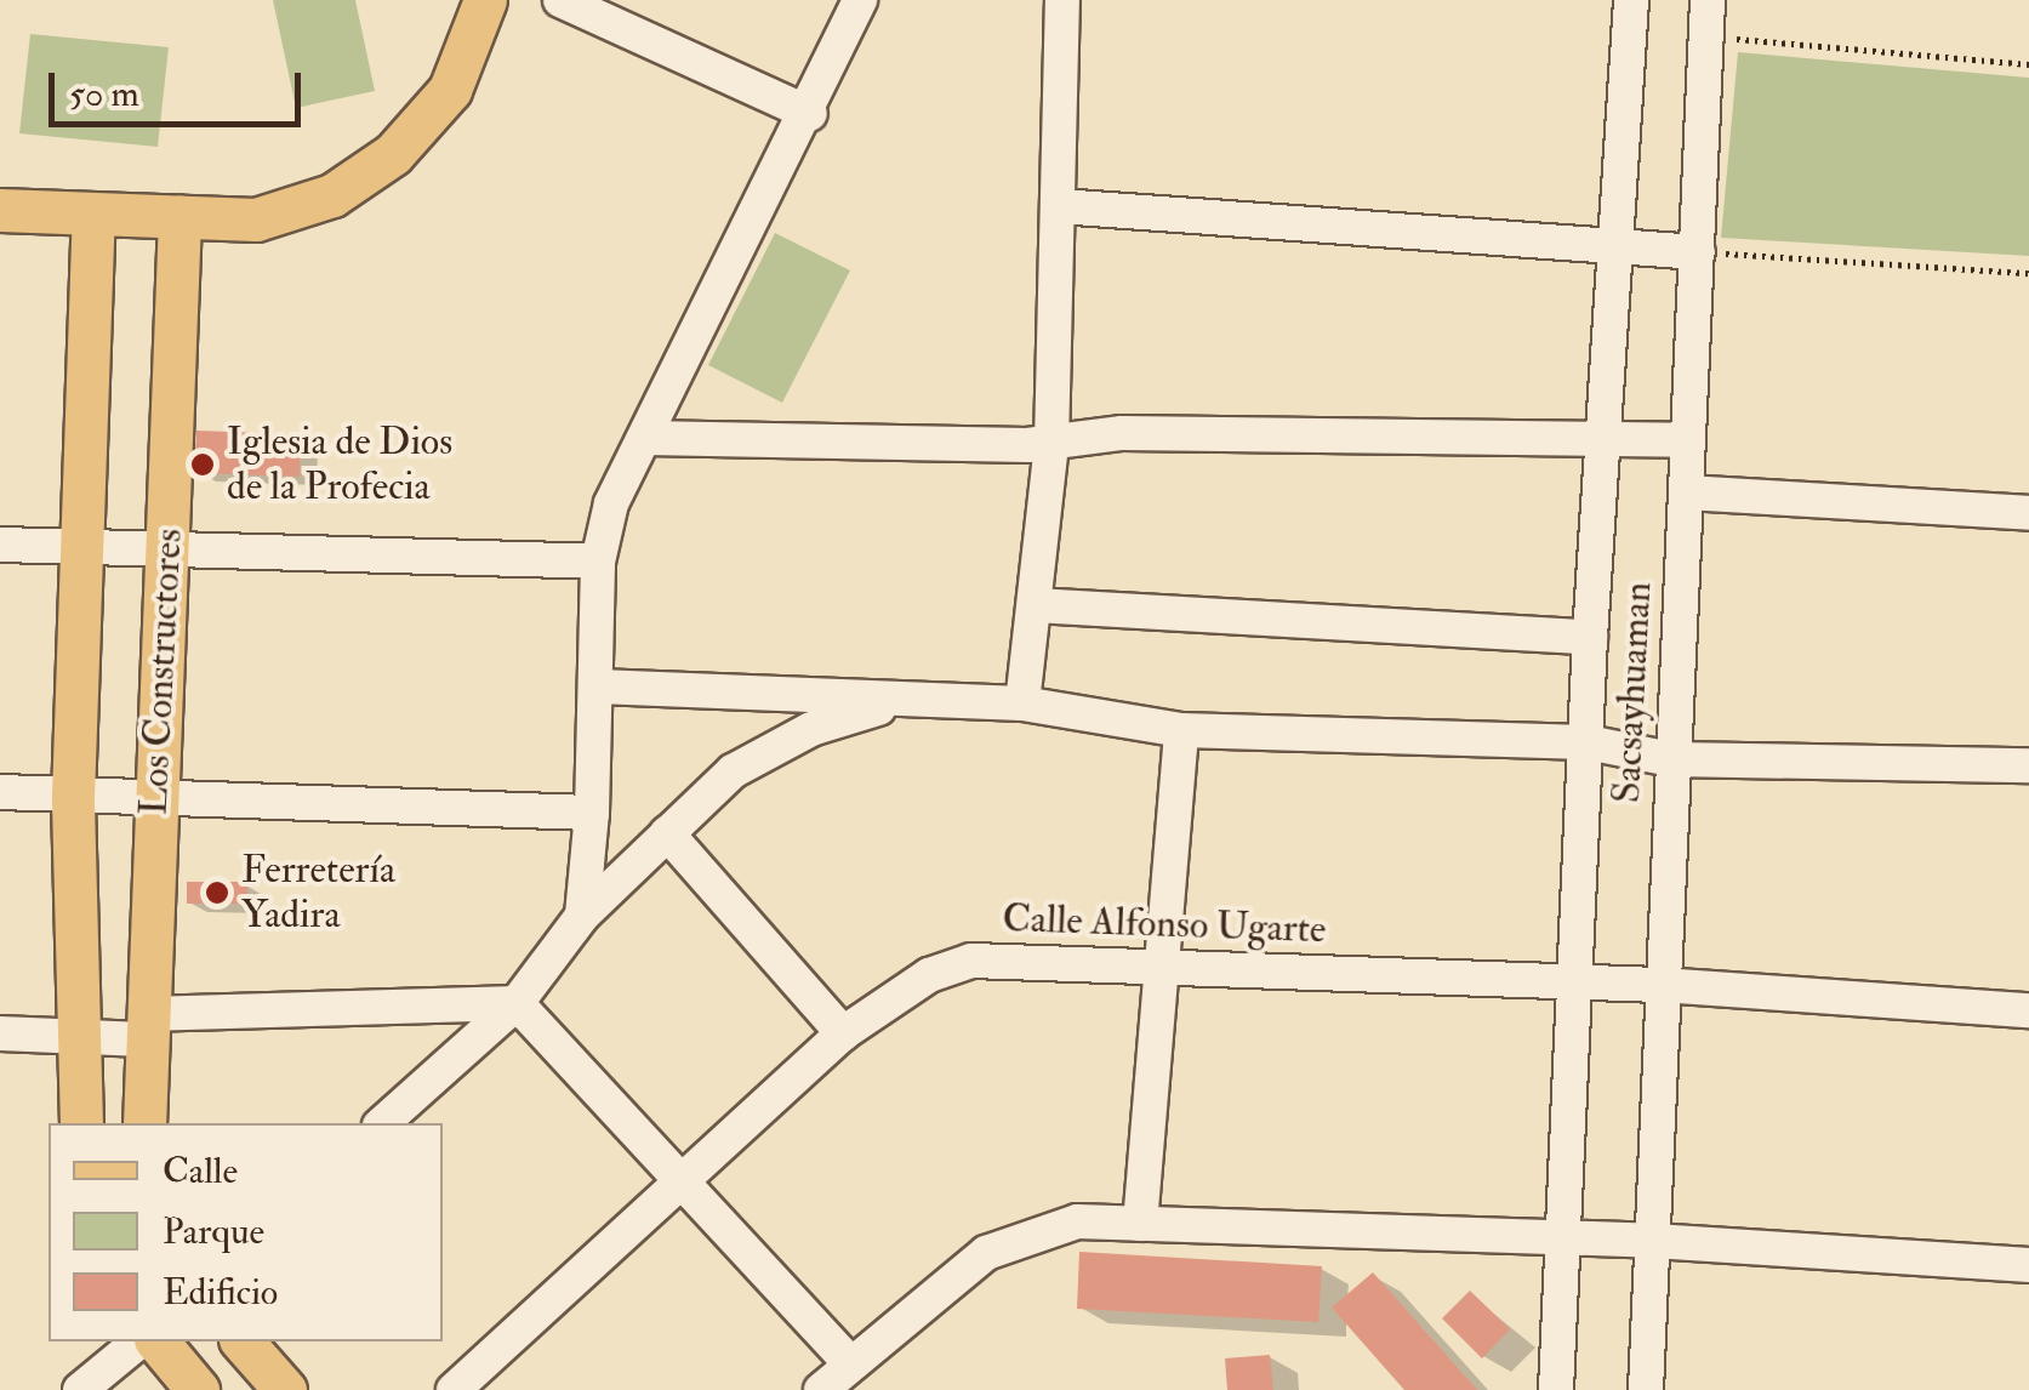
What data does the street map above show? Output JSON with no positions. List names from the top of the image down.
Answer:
{
  "streets": {
    "main road": ["Los Constructores"],
    "street": ["Sacsayhuaman", "Calle Alfonso Ugarte"]
  },
  "crossings": [
    ["Sacsayhuaman", "Calle Alfonso Ugarte"]
  ],
  "places": ["Iglesia de Dios de la Profecia", "Ferretería Yadira"],
  "legend": ["Calle", "Parque", "Edificio"],
  "scale_bar": "50 m"
}
